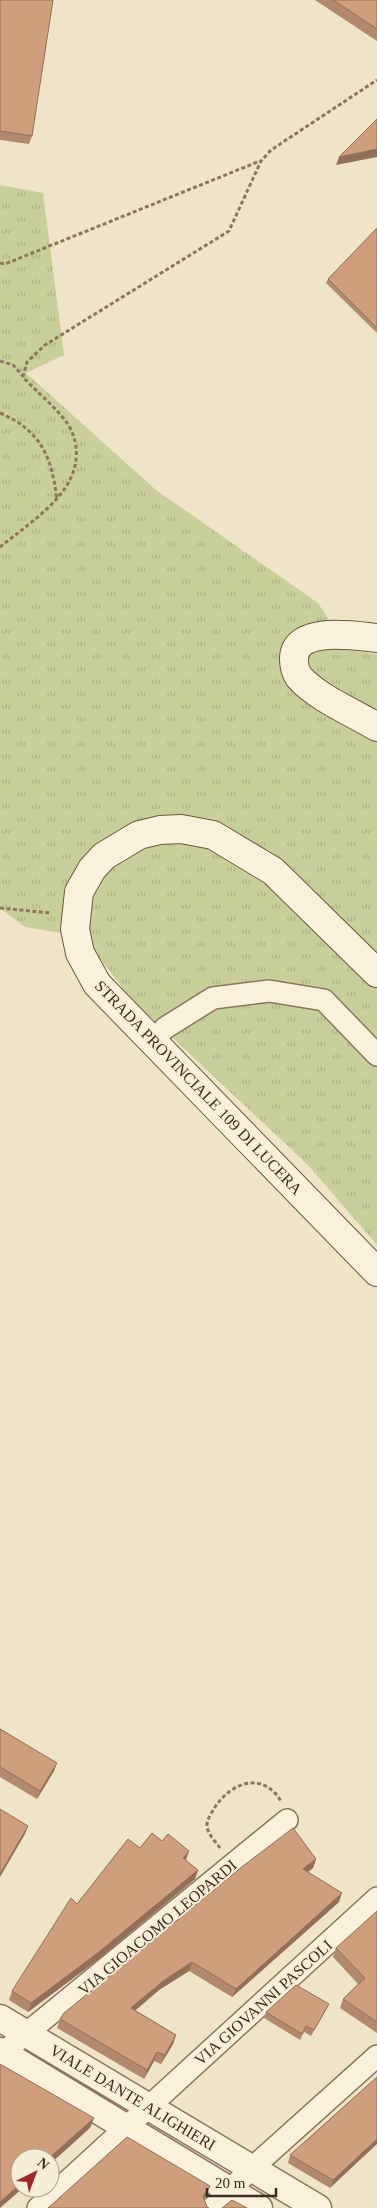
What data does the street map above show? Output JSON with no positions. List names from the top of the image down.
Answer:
{
  "streets": {
    "main road": ["STRADA PROVINCIALE 109 DI LUCERA"],
    "street": ["VIA GIOACOMO LEOPARDI", "VIA GIOVANNI PASCOLI", "VIALE DANTE ALIGHIERI"]
  },
  "crossings": [
    ["VIA GIOACOMO LEOPARDI", "VIALE DANTE ALIGHIERI"],
    ["VIA GIOVANNI PASCOLI", "VIALE DANTE ALIGHIERI"]
  ],
  "scale_bar": "20 m",
  "north": "top right"
}
